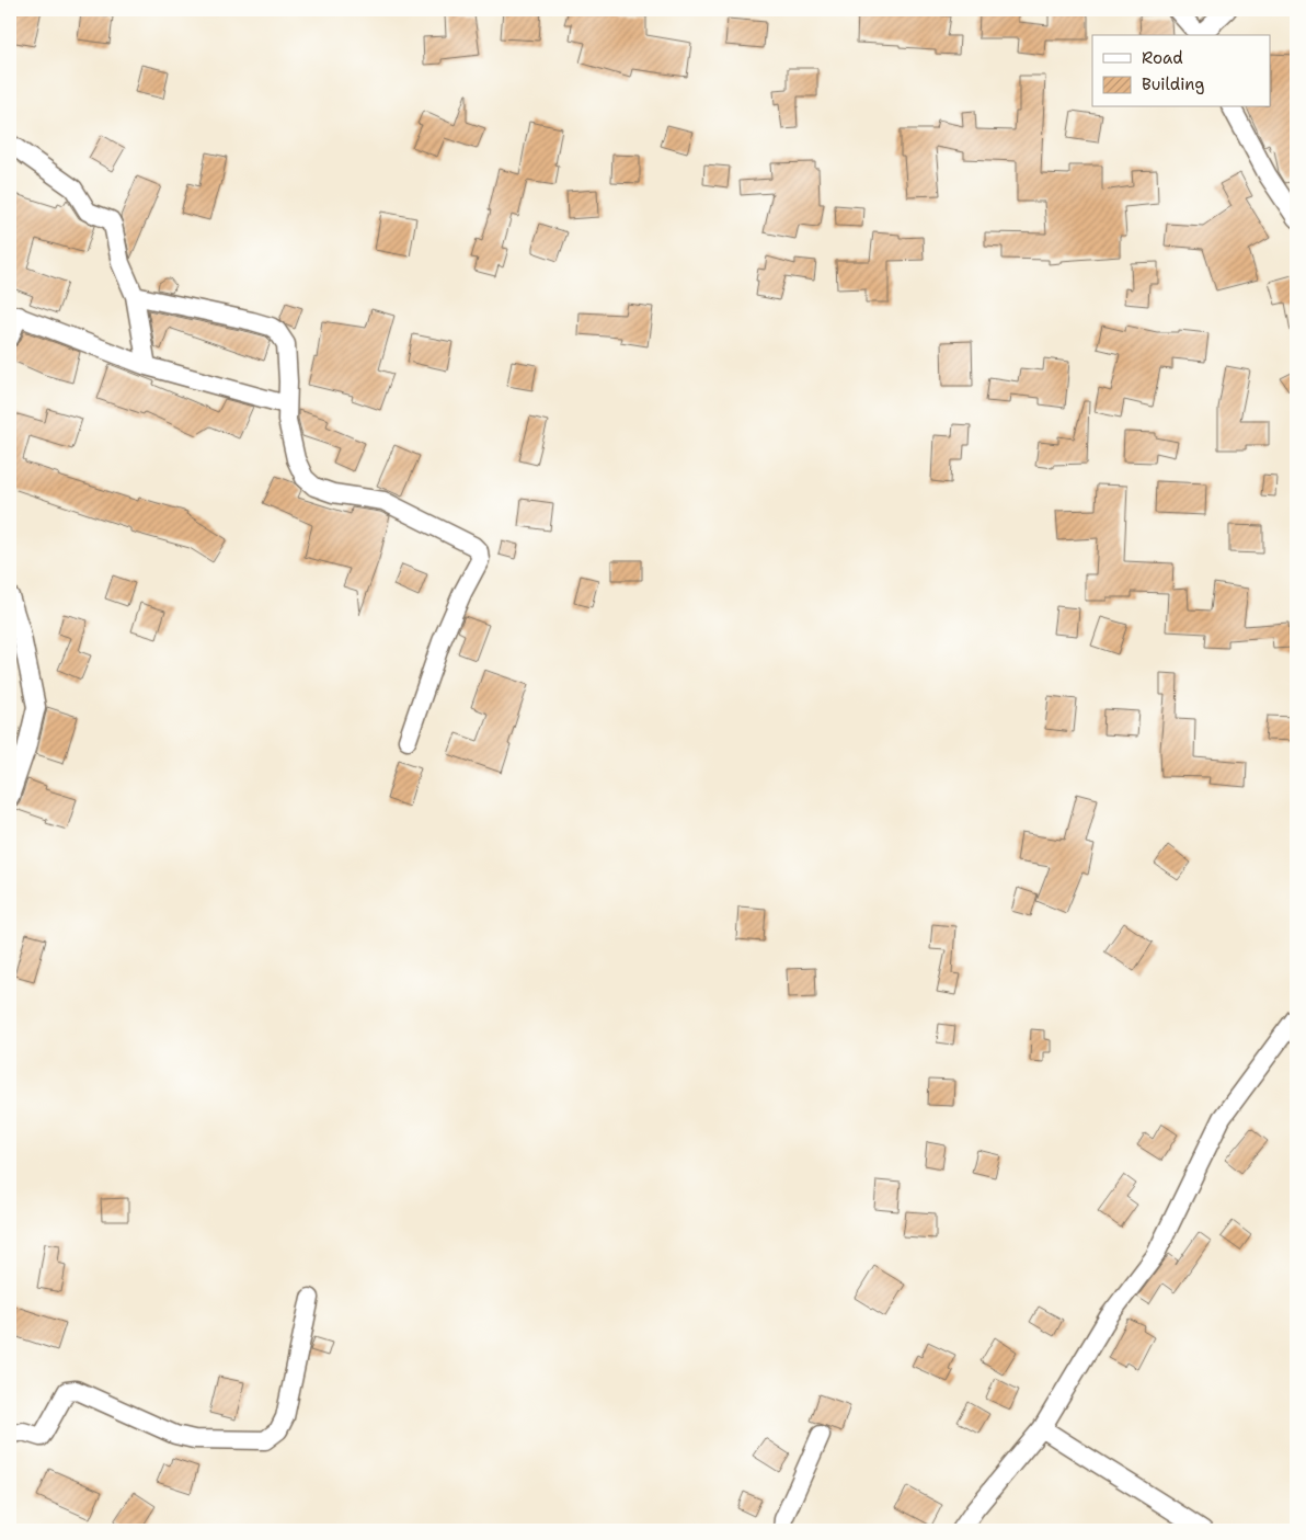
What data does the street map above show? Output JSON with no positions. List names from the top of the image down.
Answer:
{
  "legend": ["Road", "Building"]
}
